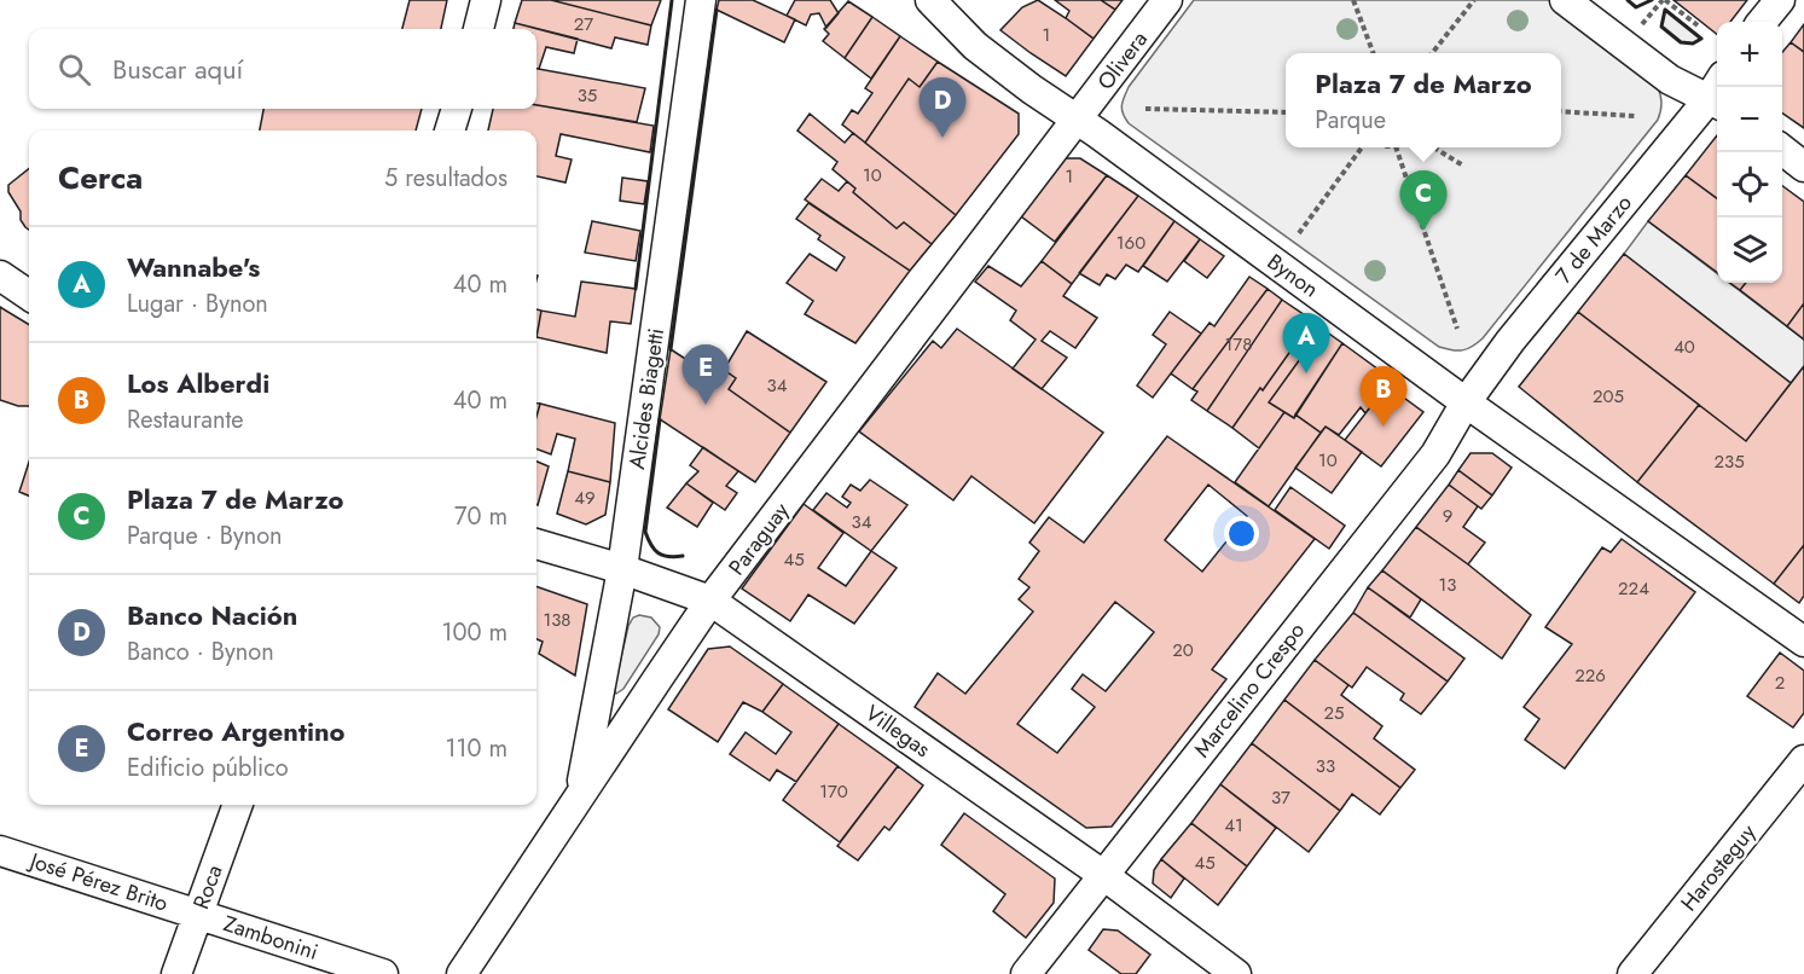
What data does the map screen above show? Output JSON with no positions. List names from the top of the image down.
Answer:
{
  "streets": {
    "street": [
      "Olivera",
      "7 de Marzo",
      "Bynon",
      "Alcides Biagetti",
      "Paraguay",
      "Marcelino Crespo",
      "Villegas",
      "Harosteguy",
      "José Pérez Brito",
      "Roca",
      "Zambonini"
    ]
  },
  "crossings": [
    ["Olivera", "Bynon"],
    ["Olivera", "Paraguay"],
    ["7 de Marzo", "Bynon"],
    ["7 de Marzo", "Marcelino Crespo"],
    ["Bynon", "Paraguay"],
    ["Bynon", "Marcelino Crespo"],
    ["Alcides Biagetti", "Paraguay"],
    ["Alcides Biagetti", "Villegas"],
    ["Paraguay", "Villegas"],
    ["Marcelino Crespo", "Villegas"],
    ["José Pérez Brito", "Roca"],
    ["José Pérez Brito", "Zambonini"],
    ["Roca", "Zambonini"]
  ],
  "house_numbers": [
    "27",
    "1",
    "35",
    "10",
    "1",
    "160",
    "178",
    "40",
    "34",
    "205",
    "10",
    "235",
    "49",
    "9",
    "34",
    "45",
    "13",
    "224",
    "138",
    "20",
    "226",
    "2",
    "25",
    "33",
    "170",
    "37",
    "41",
    "45"
  ],
  "page": {
    "map_buttons": ["+", "−"],
    "search": "Buscar aquí",
    "popup": ["Plaza 7 de Marzo", "Parque"],
    "pins": [
      "D",
      "C",
      "A",
      "E",
      "B"
    ],
    "heading": ["Cerca", "5 resultados"],
    "list": [
      {
        "mark": "A",
        "name": "Wannabe's",
        "note": "Lugar · Bynon",
        "value": "40 m"
      },
      {
        "mark": "B",
        "name": "Los Alberdi",
        "note": "Restaurante",
        "value": "40 m"
      },
      {
        "mark": "C",
        "name": "Plaza 7 de Marzo",
        "note": "Parque · Bynon",
        "value": "70 m"
      },
      {
        "mark": "D",
        "name": "Banco Nación",
        "note": "Banco · Bynon",
        "value": "100 m"
      },
      {
        "mark": "E",
        "name": "Correo Argentino",
        "note": "Edificio público",
        "value": "110 m"
      }
    ]
  }
}
